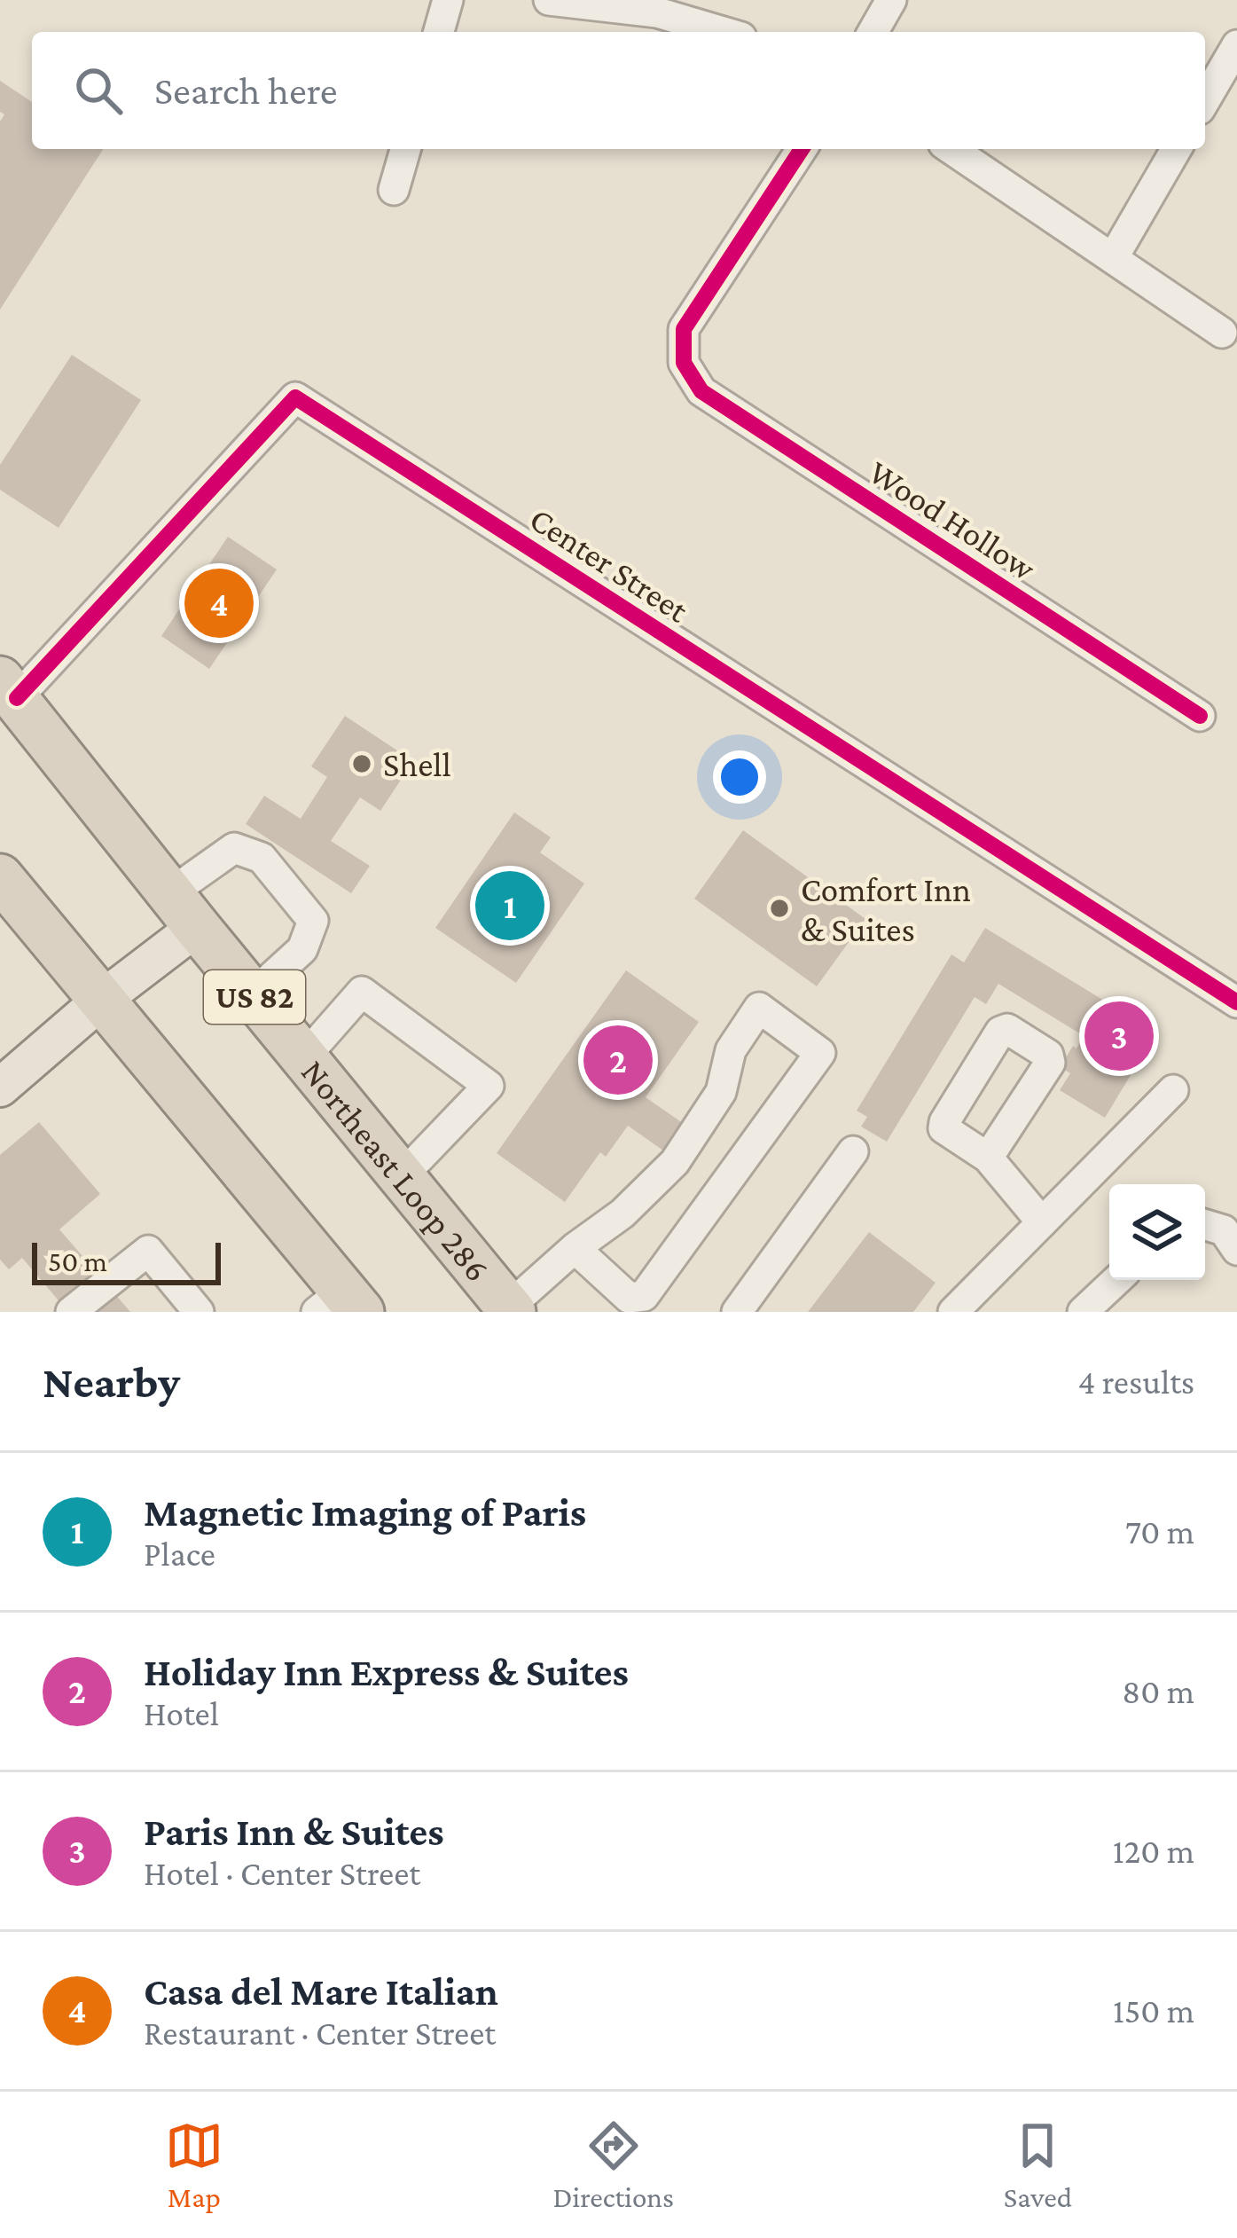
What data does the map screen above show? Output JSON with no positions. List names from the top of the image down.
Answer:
{
  "streets": {
    "highway": ["US 82", "Northeast Loop 286"],
    "street": ["Wood Hollow", "Center Street"]
  },
  "crossings": [
    ["Center Street", "Northeast Loop 286"]
  ],
  "places": ["Shell", "Comfort Inn & Suites"],
  "scale_bar": "50 m",
  "page": {
    "search": "Search here",
    "pins": [
      "4",
      "1",
      "3",
      "2"
    ],
    "scale": "50 m",
    "heading": ["Nearby", "4 results"],
    "list": [
      {
        "mark": "1",
        "name": "Magnetic Imaging of Paris",
        "note": "Place",
        "value": "70 m"
      },
      {
        "mark": "2",
        "name": "Holiday Inn Express & Suites",
        "note": "Hotel",
        "value": "80 m"
      },
      {
        "mark": "3",
        "name": "Paris Inn & Suites",
        "note": "Hotel · Center Street",
        "value": "120 m"
      },
      {
        "mark": "4",
        "name": "Casa del Mare Italian",
        "note": "Restaurant · Center Street",
        "value": "150 m"
      }
    ],
    "nav": ["Map", "Directions", "Saved"]
  }
}
